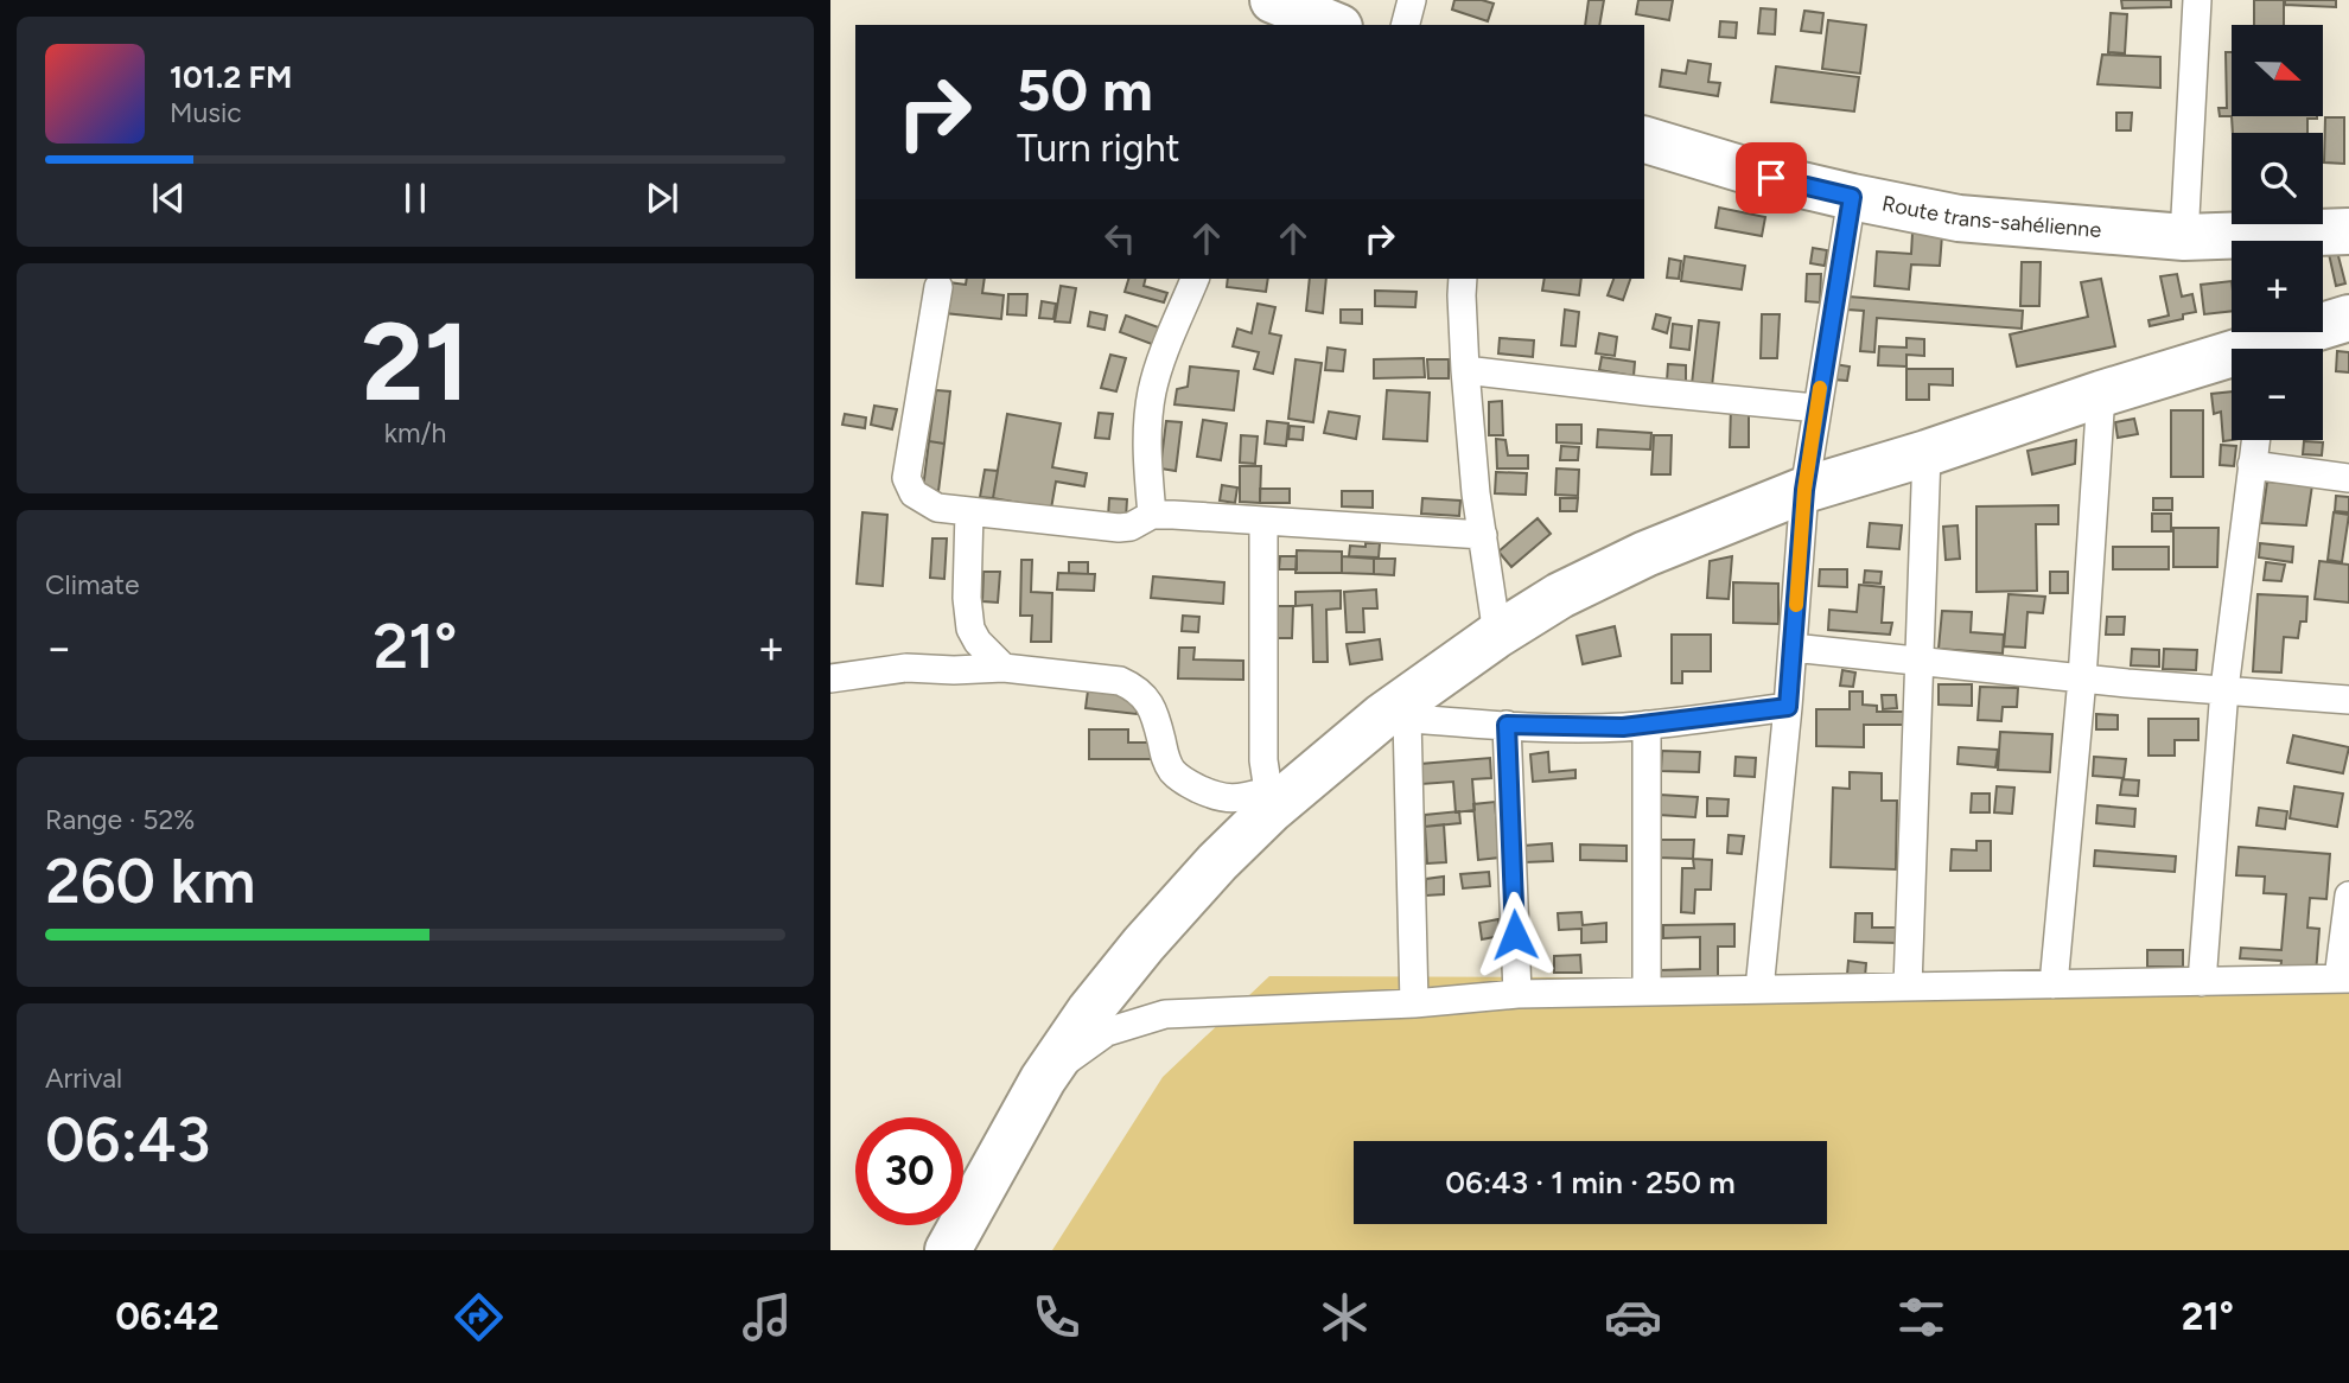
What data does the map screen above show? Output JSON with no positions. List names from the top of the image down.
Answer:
{
  "streets": {
    "highway": ["Route trans-sahélienne"]
  },
  "north": "right",
  "page": {
    "map_buttons": ["+", "−"],
    "turn": ["50 m", "Turn right"],
    "song": ["101.2 FM", "Music"],
    "tile": [
      ["21", "km/h"],
      "Climate",
      ["Range · 52%", "260 km"],
      ["Arrival", "06:43"]
    ],
    "heat": ["−", "21°", "+"],
    "limit": "30",
    "trip": "06:43 · 1 min · 250 m",
    "tabs": ["06:42", "21°"]
  }
}
